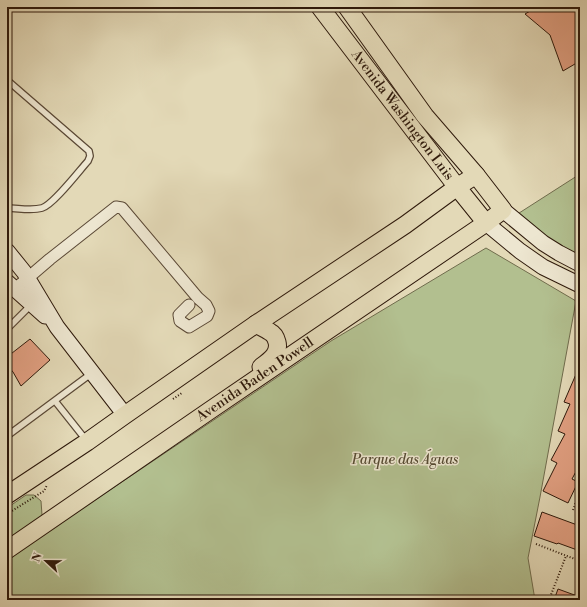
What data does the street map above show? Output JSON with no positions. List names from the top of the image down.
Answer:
{
  "streets": {
    "main road": ["Avenida Washington Luis", "Avenida Baden Powell"]
  },
  "crossings": [
    ["Avenida Washington Luis", "Avenida Baden Powell"]
  ],
  "parks": ["Parque das Águas"],
  "north": "left"
}
